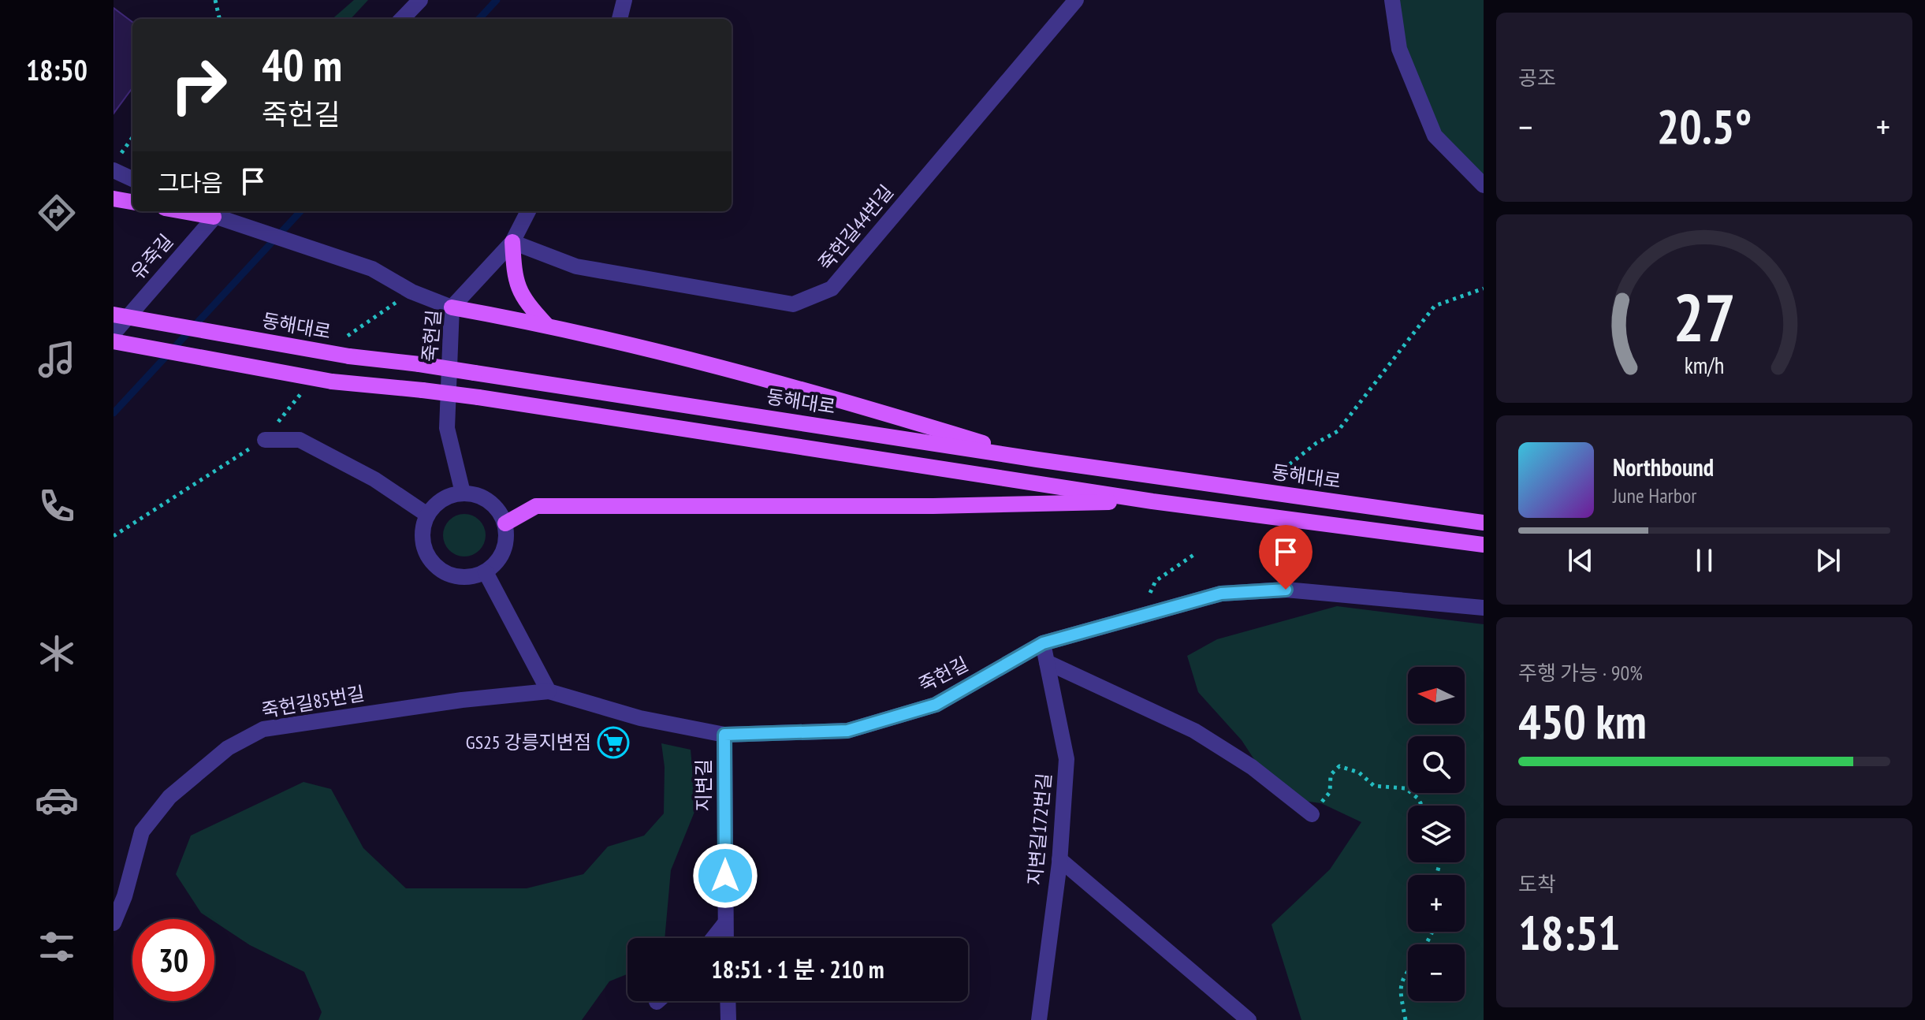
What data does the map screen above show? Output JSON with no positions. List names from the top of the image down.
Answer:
{
  "streets": {
    "main road": ["동해대로"],
    "street": [
      "죽헌길44번길",
      "유죽길",
      "죽헌길",
      "죽헌길85번길",
      "지변길",
      "지변길172번길"
    ]
  },
  "crossings": [
    ["죽헌길44번길", "죽헌길"],
    ["죽헌길", "죽헌길85번길"],
    ["죽헌길", "지변길"],
    ["죽헌길", "지변길172번길"]
  ],
  "places": {
    "supermarket": ["GS25 강릉지변점"]
  },
  "north": "left",
  "page": {
    "tabs": "18:50",
    "tile": [
      "공조",
      ["주행 가능 · 90%", "450 km"],
      ["도착", "18:51"]
    ],
    "turn": ["40 m", "죽헌길"],
    "heat": ["−", "20.5°", "+"],
    "then": "그다음",
    "song": ["Northbound", "June Harbor"],
    "map_buttons": ["+", "−"],
    "limit": "30",
    "trip": "18:51 · 1 분 · 210 m",
    "gauge": ["27", "km/h"]
  }
}
